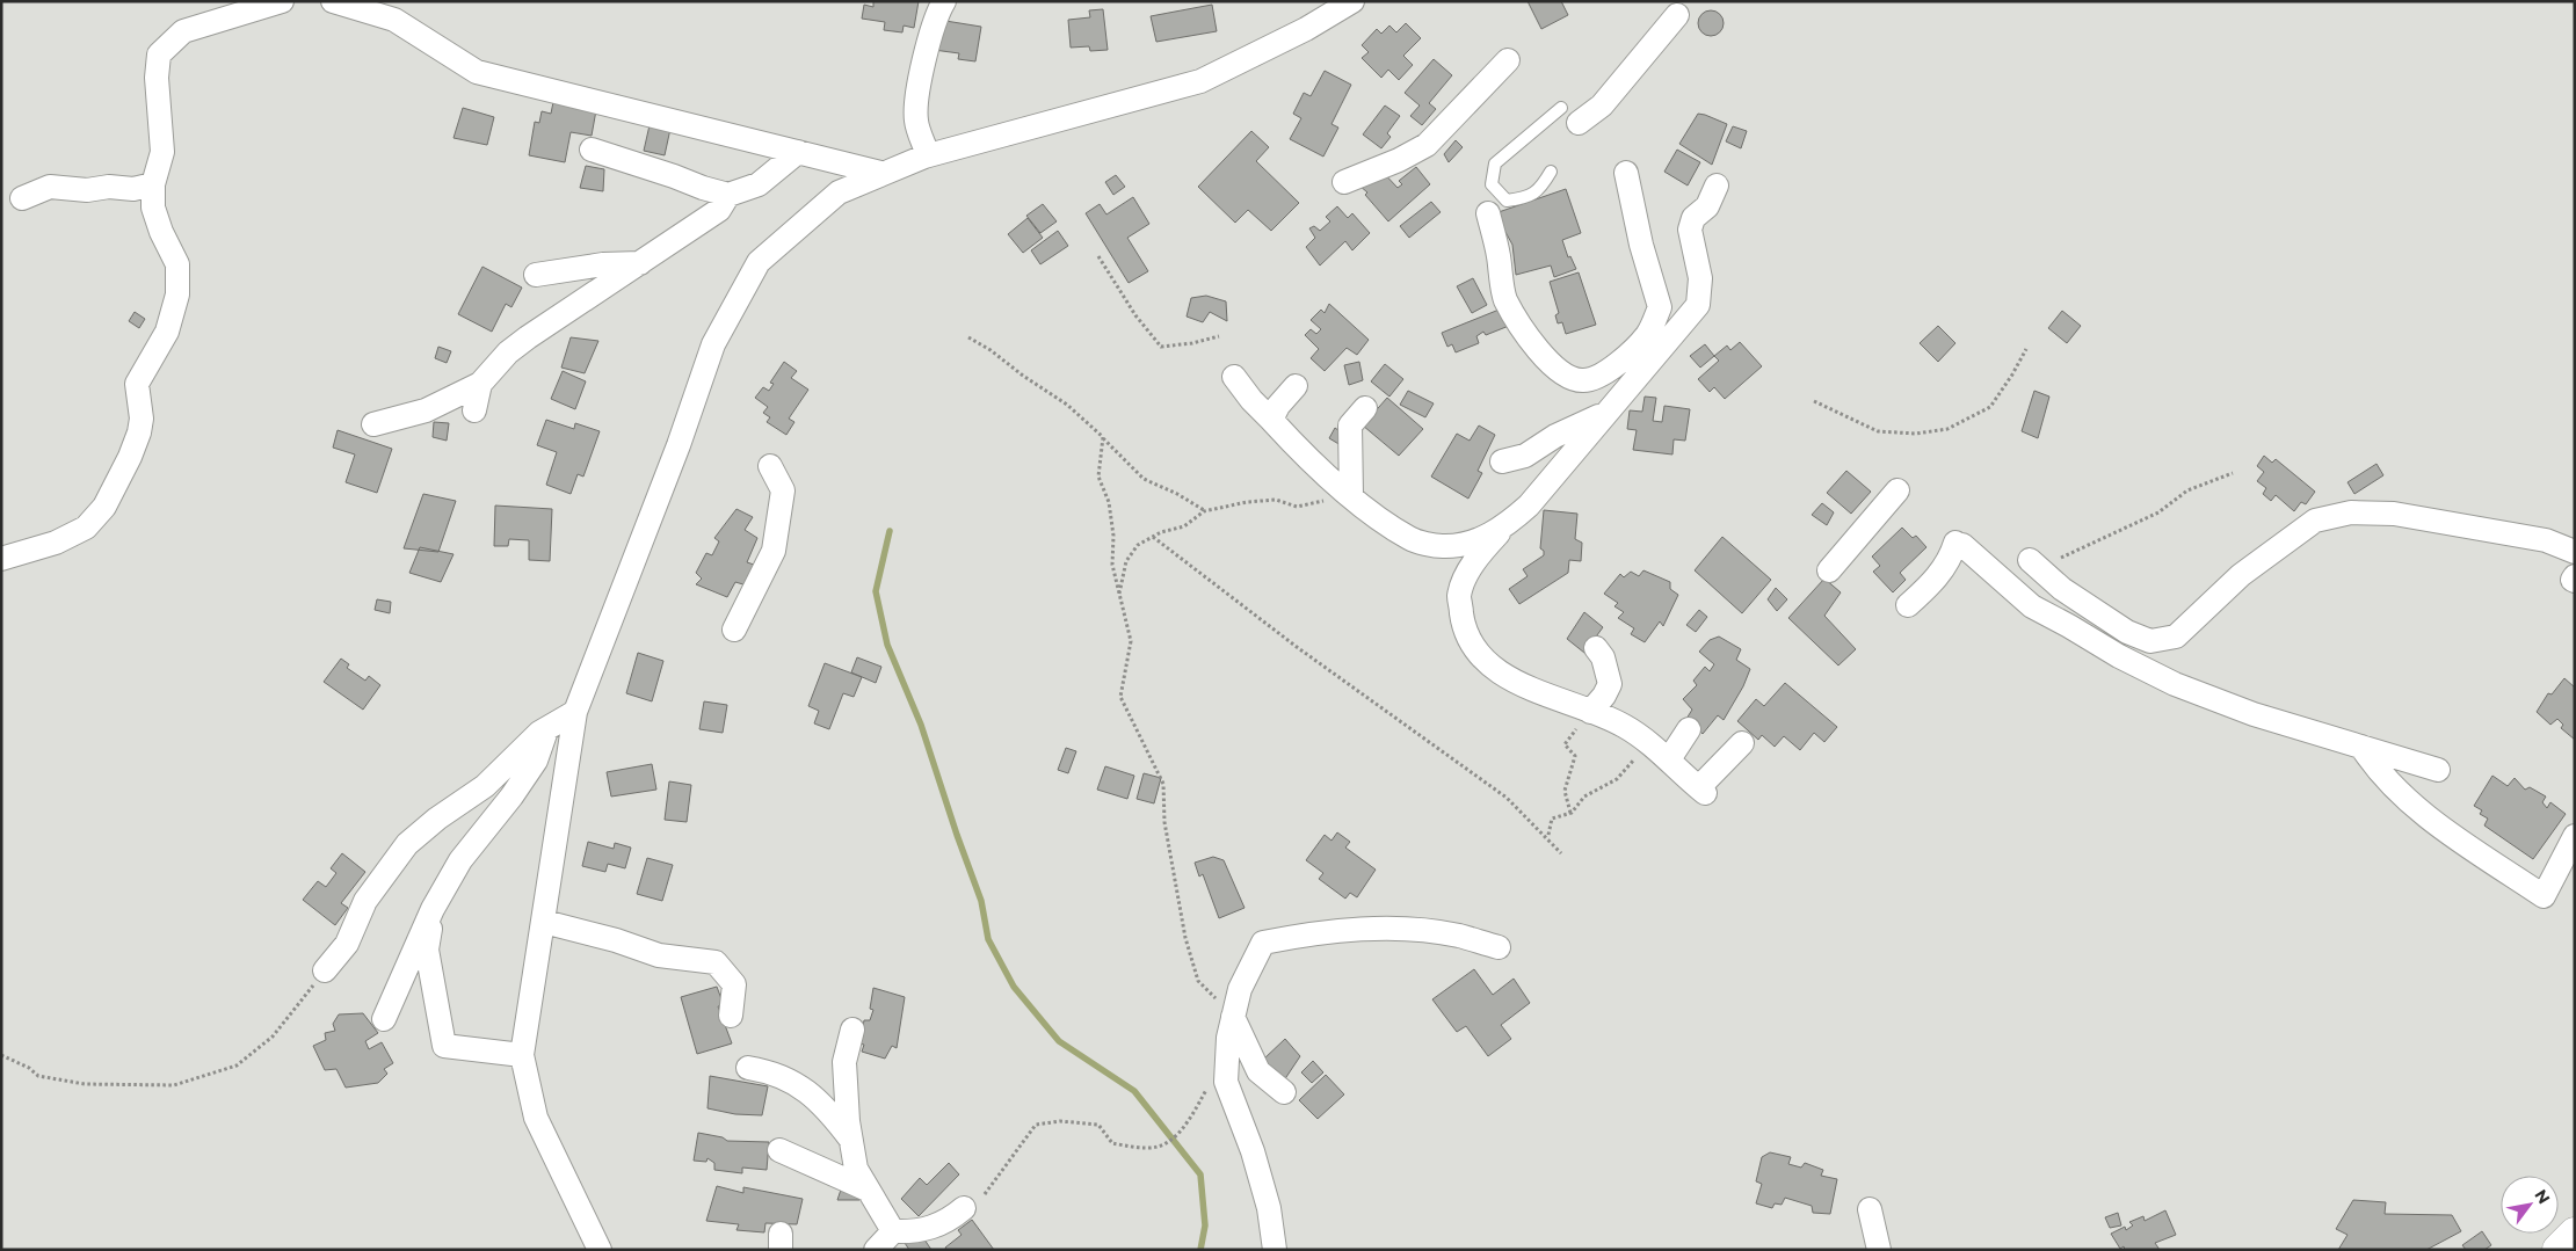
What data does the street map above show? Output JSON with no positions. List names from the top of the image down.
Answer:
{
  "north": "top right"
}
